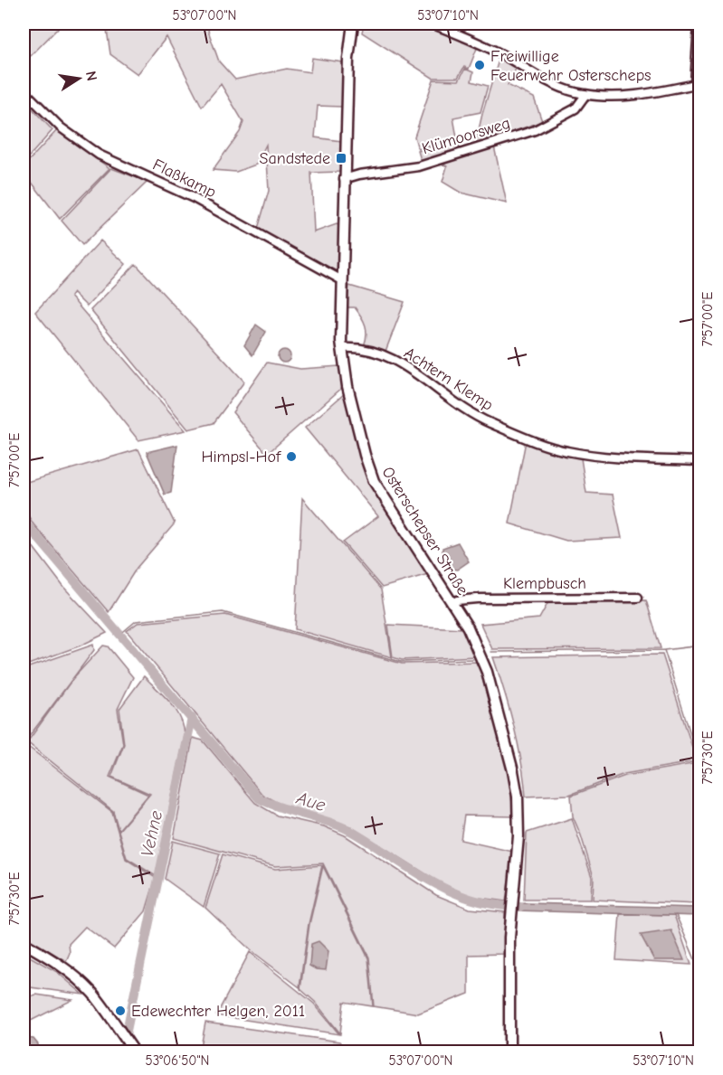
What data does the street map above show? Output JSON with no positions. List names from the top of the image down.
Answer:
{
  "streets": {
    "main road": ["Osterschepser Straße"],
    "street": [
      "Klümoorsweg",
      "Flaßkamp",
      "Achtern Klemp",
      "Klempbusch"
    ]
  },
  "crossings": [
    ["Klümoorsweg", "Osterschepser Straße"],
    ["Flaßkamp", "Osterschepser Straße"],
    ["Achtern Klemp", "Osterschepser Straße"],
    ["Osterschepser Straße", "Klempbusch"]
  ],
  "water": ["Aue", "Vehne"],
  "places": {
    "other": ["Freiwillige Feuerwehr Osterscheps", "Himpsl-Hof", "Edewechter Helgen, 2011"],
    "transit": ["Sandstede"]
  },
  "north": "right",
  "coordinates": [
    "53°07'00\"N",
    "53°07'10\"N",
    "7°57'00\"E",
    "7°57'30\"E",
    "53°06'50\"N"
  ]
}
